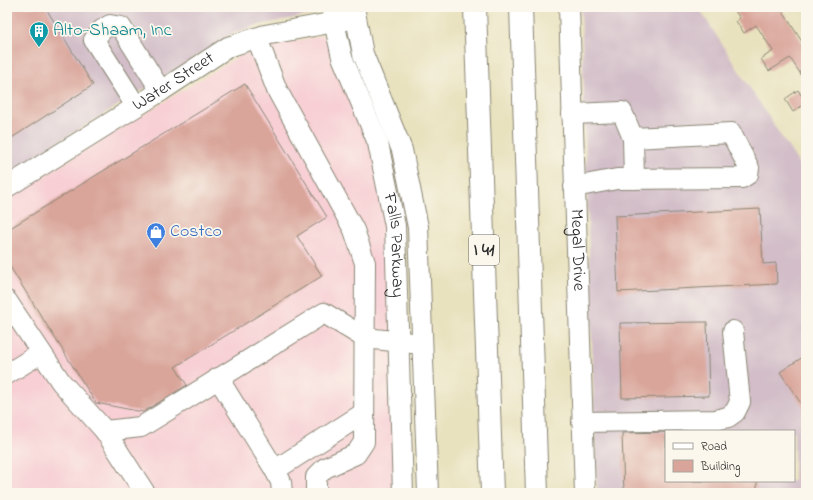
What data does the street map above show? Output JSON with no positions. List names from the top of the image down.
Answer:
{
  "streets": {
    "highway": ["I 41"],
    "street": ["Water Street", "Falls Parkway", "Megal Drive"]
  },
  "crossings": [
    ["Water Street", "Falls Parkway"]
  ],
  "places": {
    "building": ["Alto-Shaam, Inc"],
    "shop": ["Costco"]
  },
  "legend": ["Road", "Building"]
}
